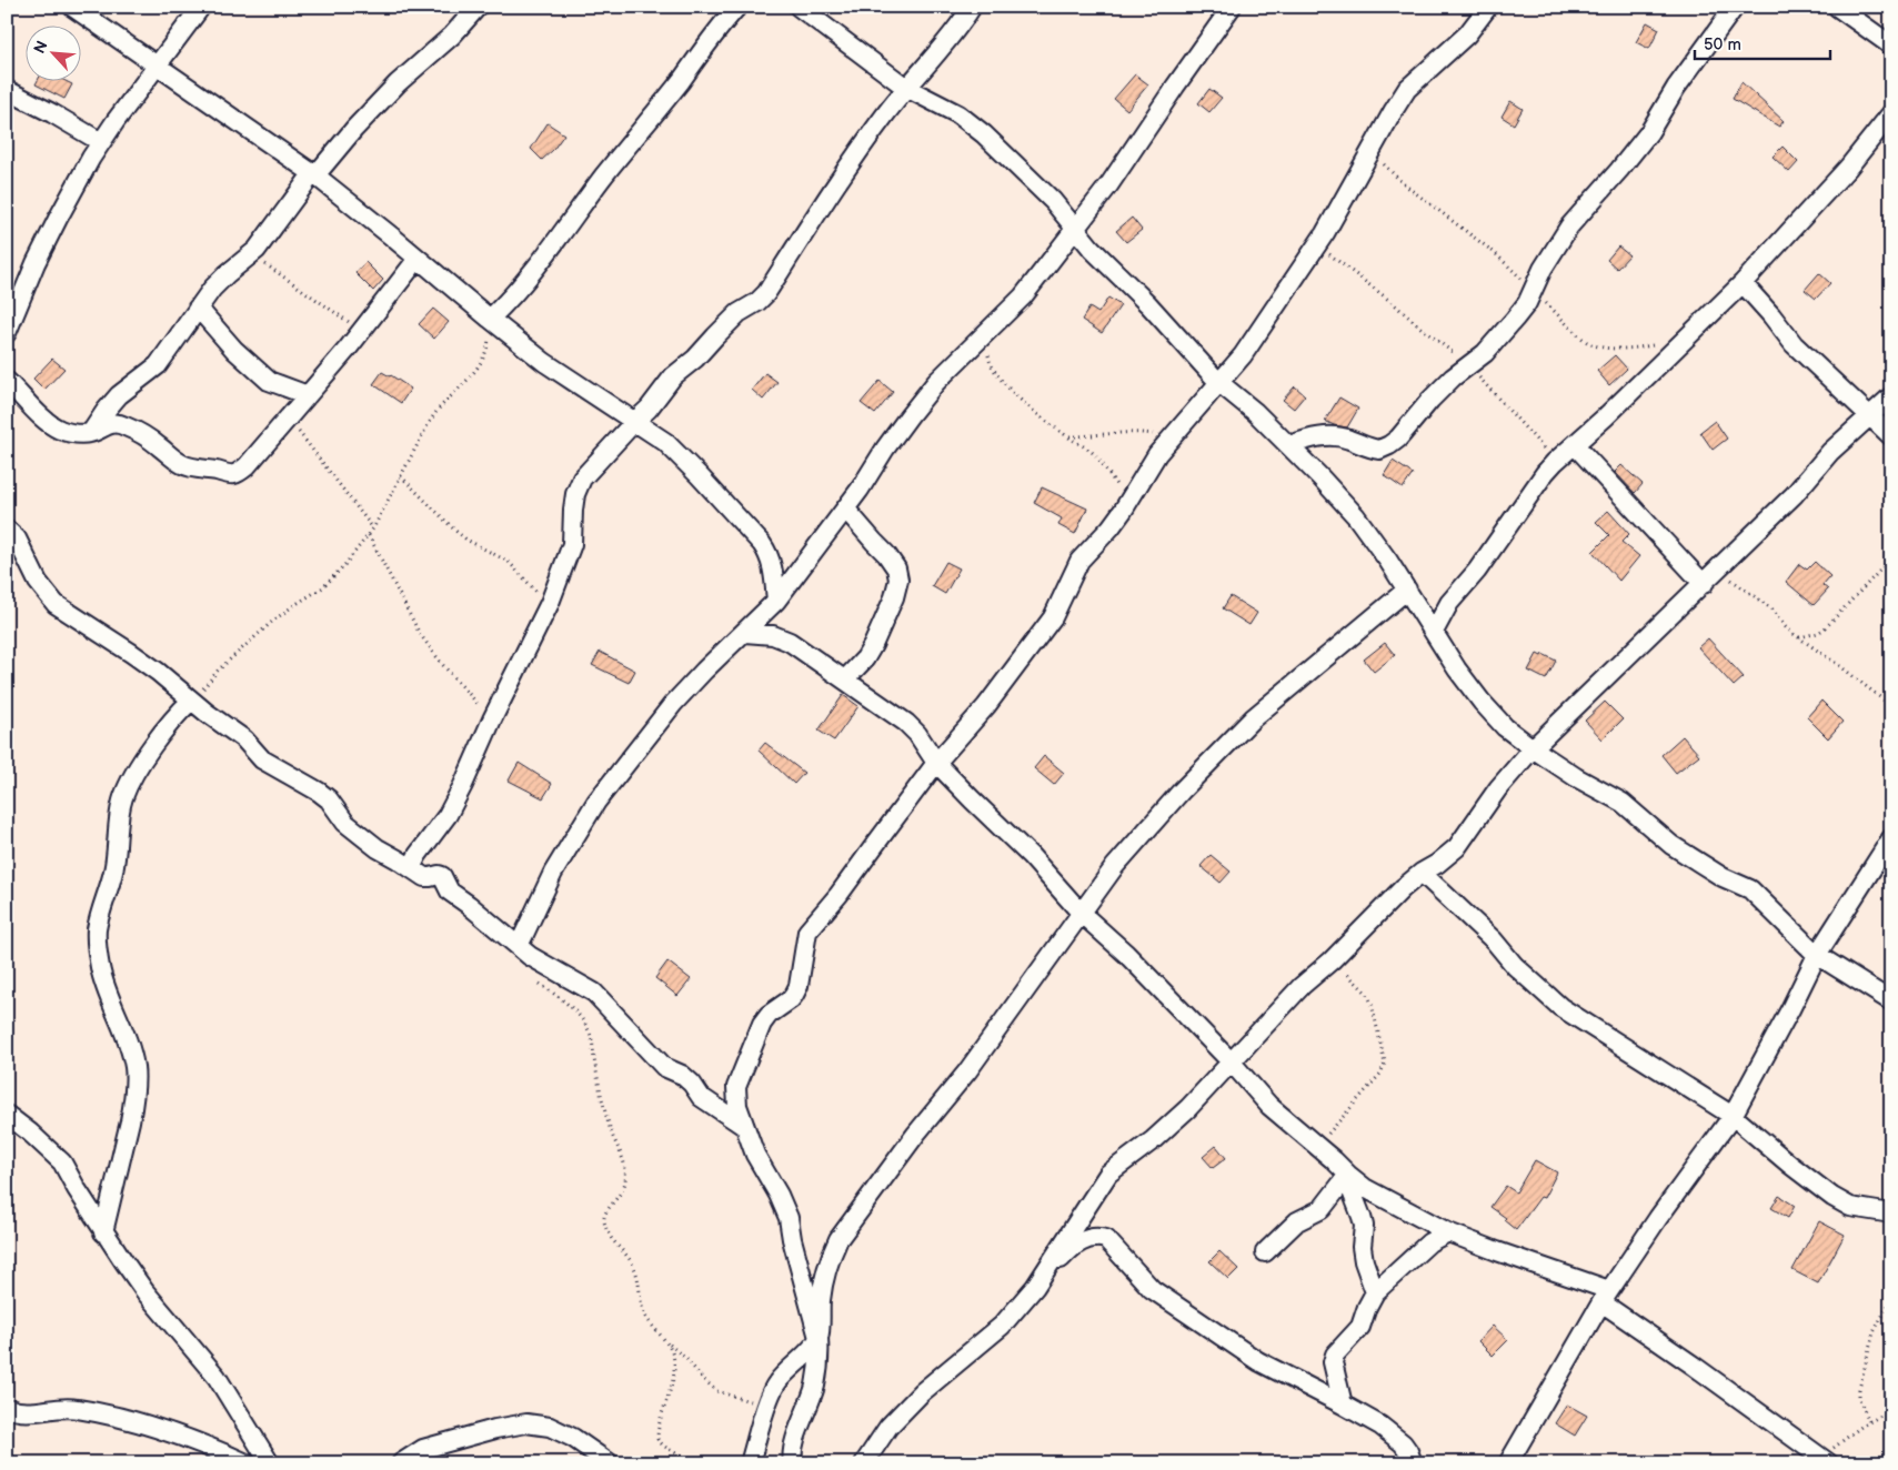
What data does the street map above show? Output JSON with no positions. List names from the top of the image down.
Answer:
{
  "scale_bar": "50 m",
  "north": "top left"
}
